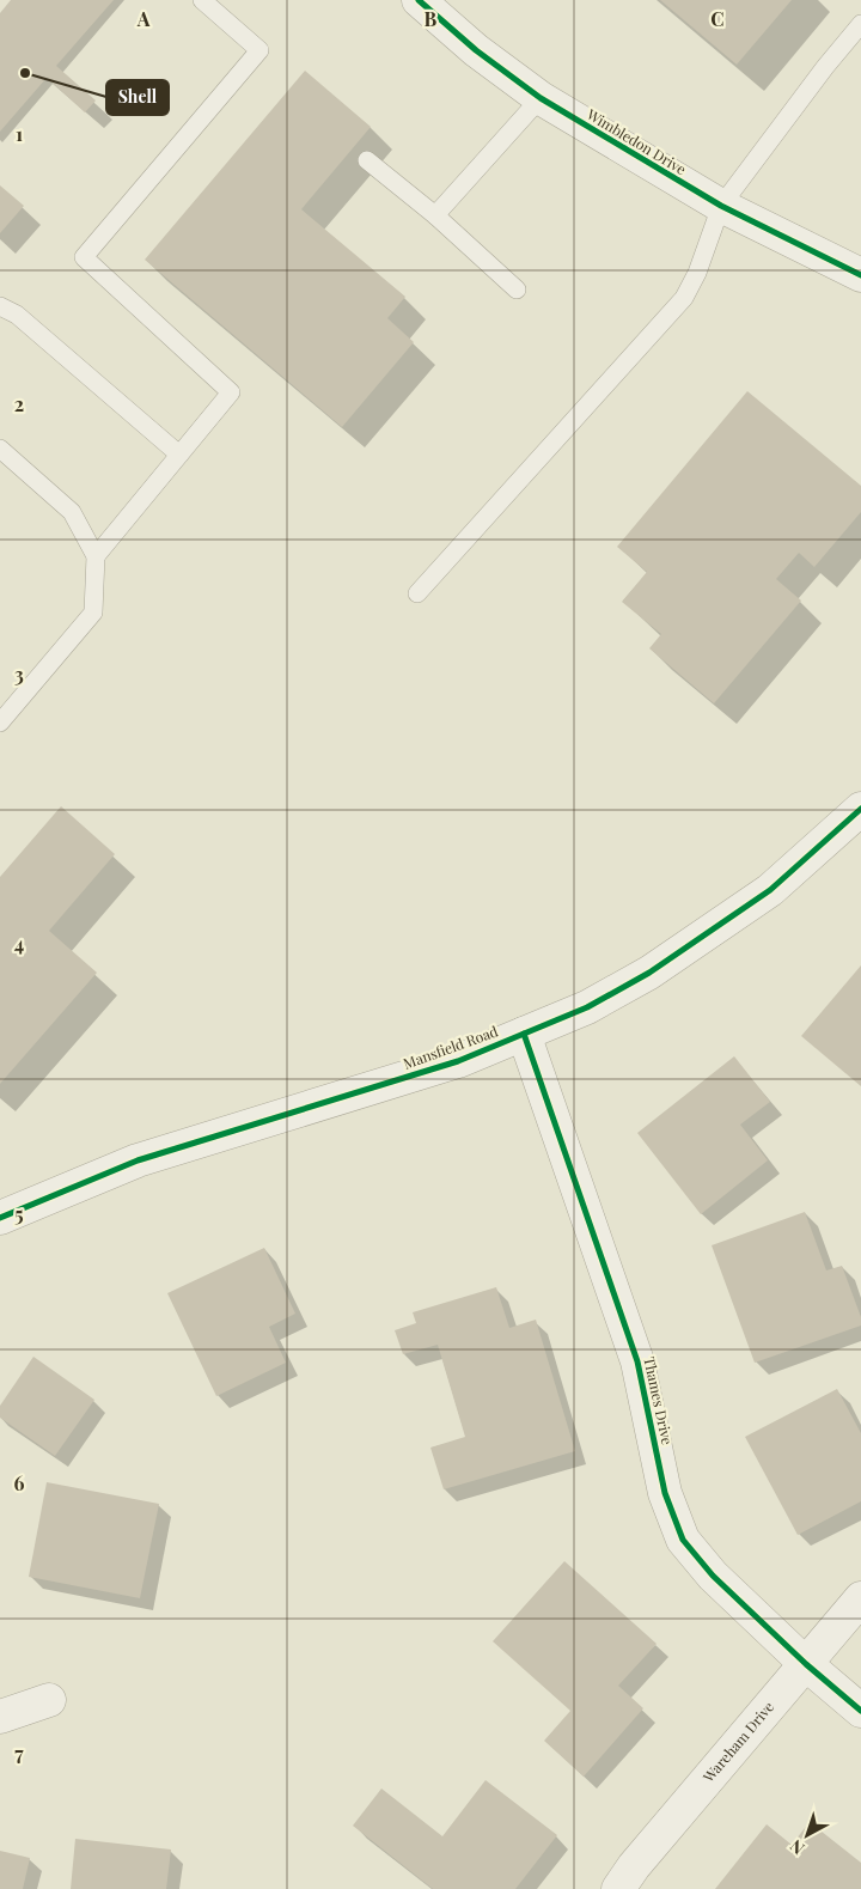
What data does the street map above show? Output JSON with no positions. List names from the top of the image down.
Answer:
{
  "streets": {
    "street": [
      "Wimbledon Drive",
      "Mansfield Road",
      "Thames Drive",
      "Wareham Drive"
    ]
  },
  "crossings": [
    ["Mansfield Road", "Thames Drive"],
    ["Thames Drive", "Wareham Drive"]
  ],
  "places": ["Shell"],
  "north": "bottom left",
  "grid": {
    "columns": ["A", "B", "C"],
    "rows": [
      "1",
      "2",
      "3",
      "4",
      "5",
      "6",
      "7"
    ]
  }
}
